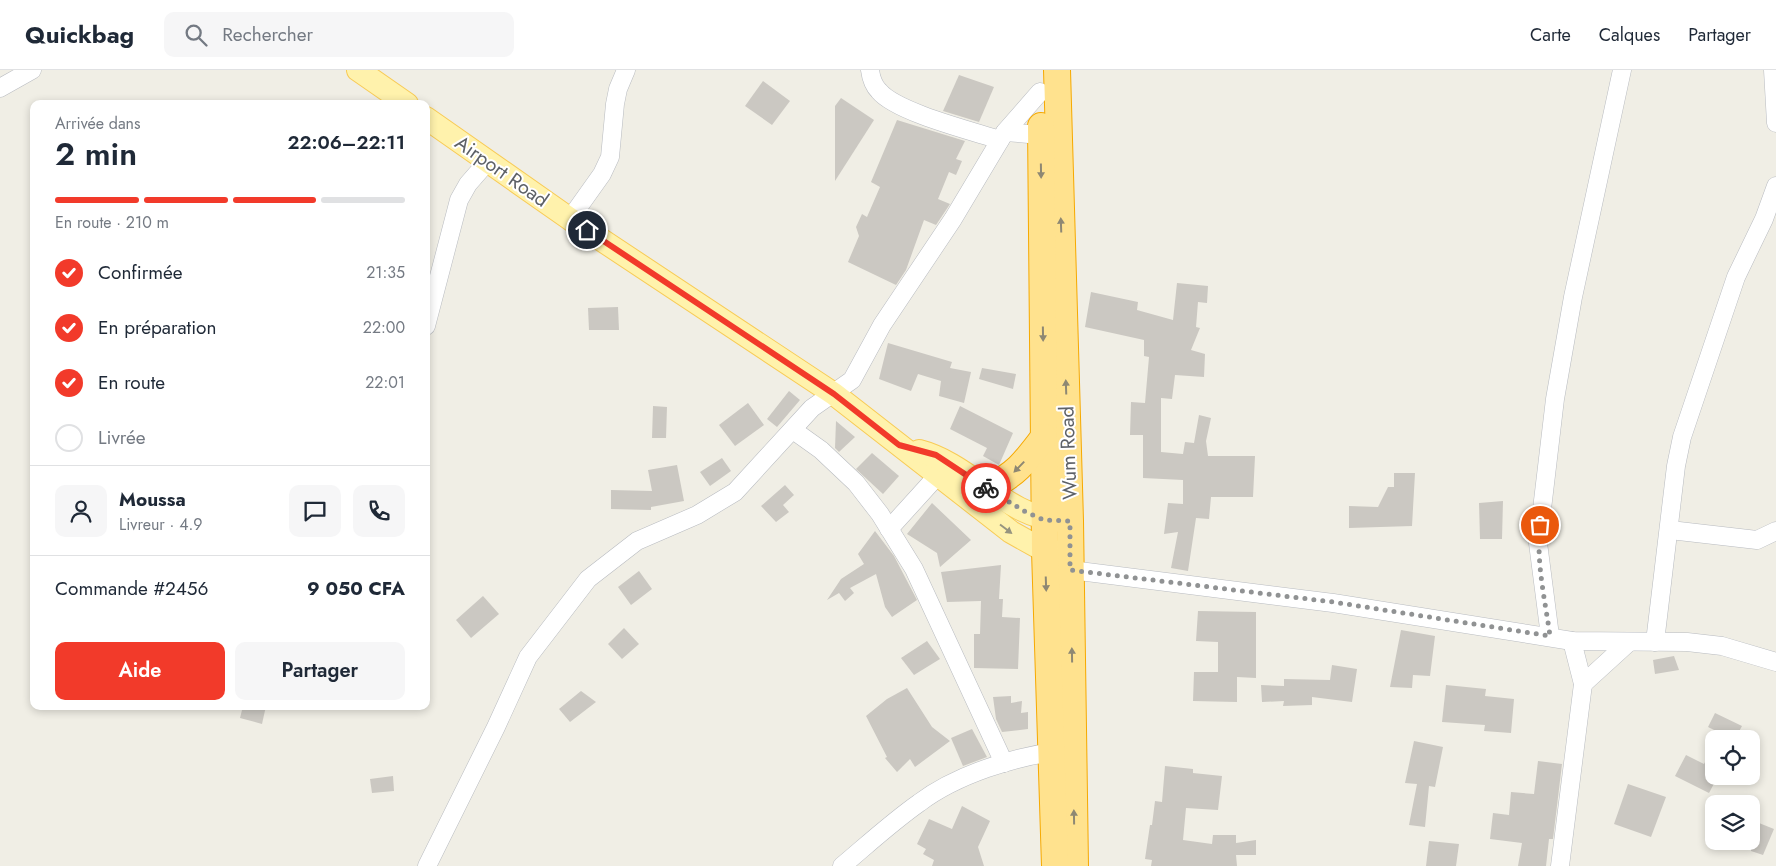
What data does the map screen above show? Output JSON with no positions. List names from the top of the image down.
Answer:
{
  "streets": {
    "highway": ["Wum Road"],
    "main road": ["Airport Road"]
  },
  "crossings": [
    ["Airport Road", "Wum Road"]
  ],
  "page": {
    "header": "Quickbag",
    "search": "Rechercher",
    "nav": ["Carte", "Calques", "Partager"],
    "heading": ["2 min", "Arrivée dans", "22:06–22:11"],
    "panel": [
      "Moussa",
      "Livreur · 4.9",
      "Commande #2456",
      "9 050 CFA"
    ],
    "bar": "En route · 210 m",
    "list": [
      ["Confirmée", "21:35"],
      ["En préparation", "22:00"],
      ["En route", "22:01"],
      "Livrée"
    ],
    "buttons": ["Aide", "Partager"]
  }
}
